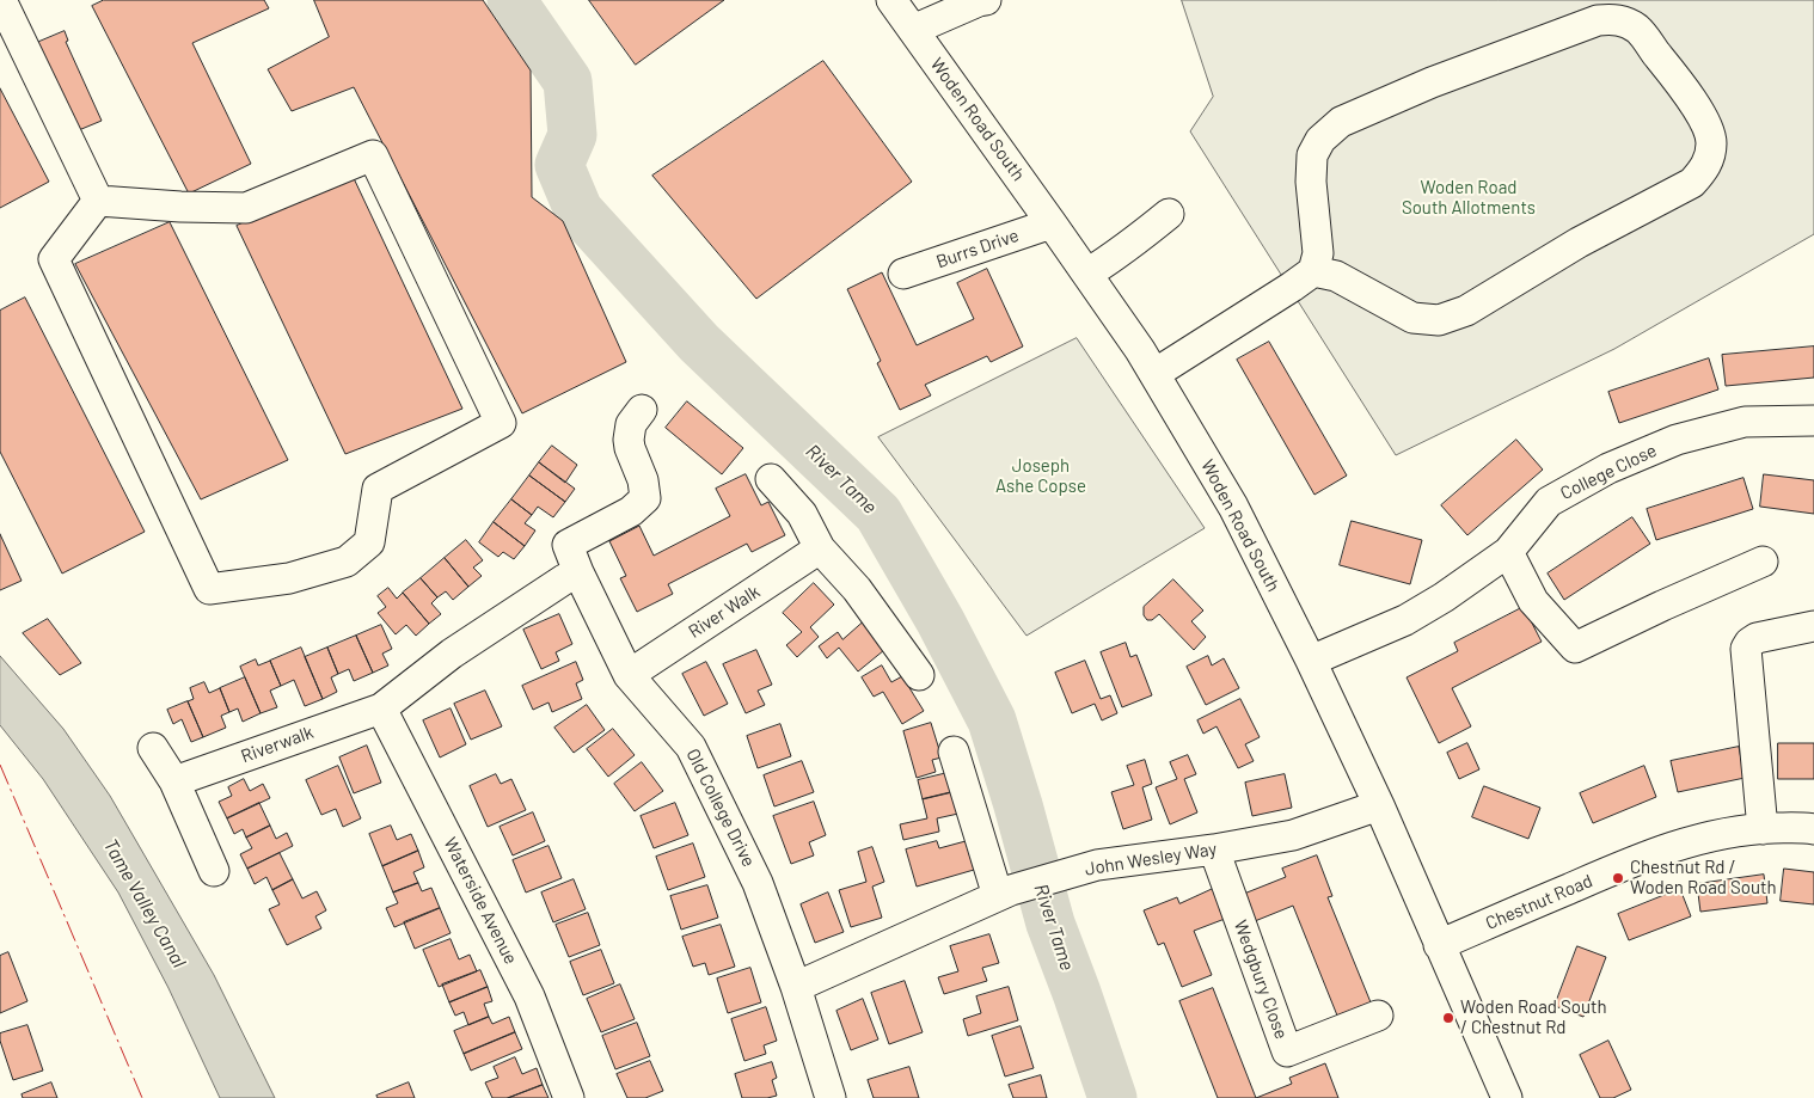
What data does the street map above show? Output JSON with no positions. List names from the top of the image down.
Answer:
{
  "streets": {
    "street": [
      "Woden Road South",
      "Burrs Drive",
      "College Close",
      "River Walk",
      "Riverwalk",
      "Old College Drive",
      "John Wesley Way",
      "Waterside Avenue",
      "Chestnut Road",
      "Wedgbury Close"
    ]
  },
  "crossings": [
    ["Woden Road South", "Burrs Drive"],
    ["Woden Road South", "College Close"],
    ["Woden Road South", "John Wesley Way"],
    ["Woden Road South", "Chestnut Road"],
    ["River Walk", "Old College Drive"],
    ["Riverwalk", "Waterside Avenue"],
    ["Old College Drive", "John Wesley Way"],
    ["John Wesley Way", "Wedgbury Close"]
  ],
  "water": ["River Tame", "Tame Valley Canal"],
  "parks": ["Woden Road South Allotments", "Joseph Ashe Copse"],
  "places": ["Chestnut Rd / Woden Road South", "Woden Road South / Chestnut Rd"]
}
